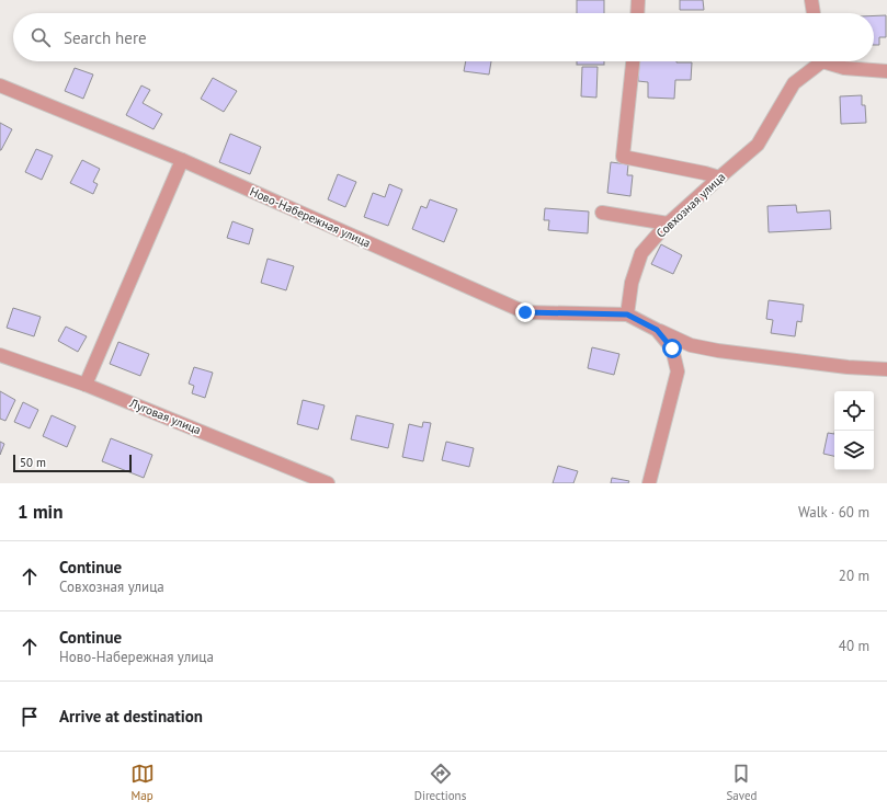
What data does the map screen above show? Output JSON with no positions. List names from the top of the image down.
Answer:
{
  "streets": {
    "street": ["Совхозная улица", "Ново-Набережная улица", "Луговая улица"]
  },
  "crossings": [
    ["Совхозная улица", "Ново-Набережная улица"]
  ],
  "scale_bar": "50 m",
  "page": {
    "search": "Search here",
    "scale": "50 m",
    "heading": ["1 min", "Walk · 60 m"],
    "list": [
      ["Continue", "Совхозная улица", "20 m"],
      ["Continue", "Ново-Набережная улица", "40 m"],
      "Arrive at destination"
    ],
    "nav": ["Map", "Directions", "Saved"]
  }
}
